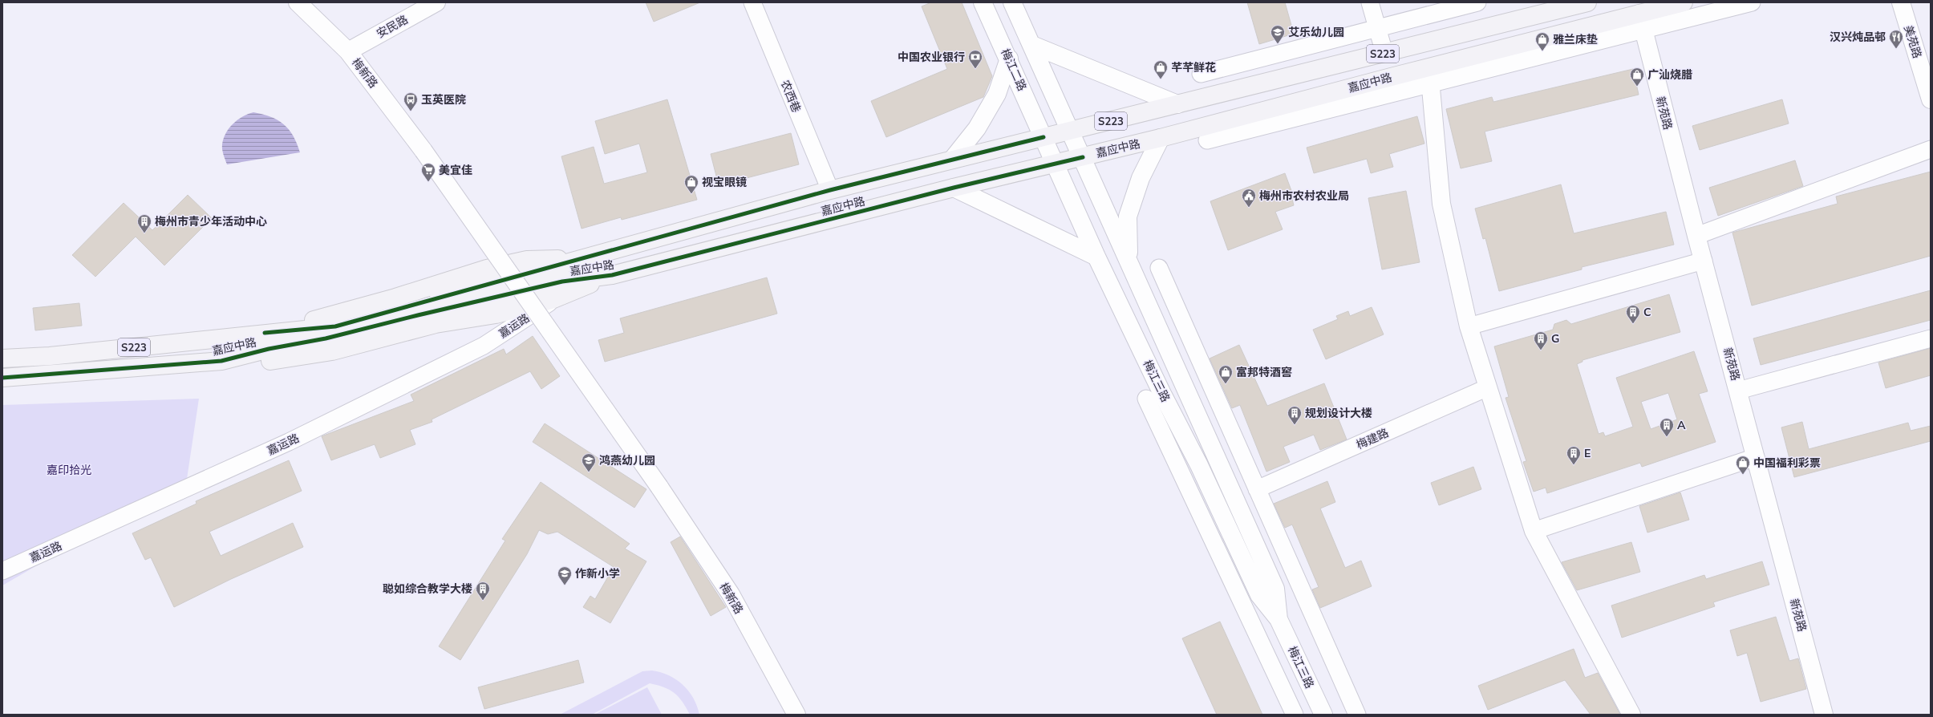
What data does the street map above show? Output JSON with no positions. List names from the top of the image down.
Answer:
{
  "streets": {
    "main road": ["S223", "嘉应中路"],
    "street": [
      "安民路",
      "美苑路",
      "梅江二路",
      "梅新路",
      "农西巷",
      "新苑路",
      "嘉运路",
      "梅江三路",
      "梅建路"
    ]
  },
  "crossings": [
    ["安民路", "梅新路"],
    ["梅江二路", "嘉应中路"],
    ["梅江二路", "梅江三路"],
    ["嘉应中路", "农西巷"],
    ["嘉应中路", "新苑路"],
    ["嘉应中路", "梅江三路"]
  ],
  "parks": ["嘉印拾光"],
  "places": {
    "school or university": ["艾乐幼儿园", "鸿燕幼儿园", "作新小学"],
    "restaurant": ["汉兴炖品邨"],
    "shop": [
      "雅兰床垫",
      "芊芊鲜花",
      "广汕烧腊",
      "视宝眼镜",
      "富邦特酒窖",
      "中国福利彩票"
    ],
    "bank": ["中国农业银行"],
    "bus stop": ["玉英医院"],
    "supermarket": ["美宜佳"],
    "public building": ["梅州市农村农业局"],
    "building": [
      "梅州市青少年活动中心",
      "C",
      "G",
      "规划设计大楼",
      "A",
      "E",
      "聪如综合教学大楼"
    ]
  }
}
